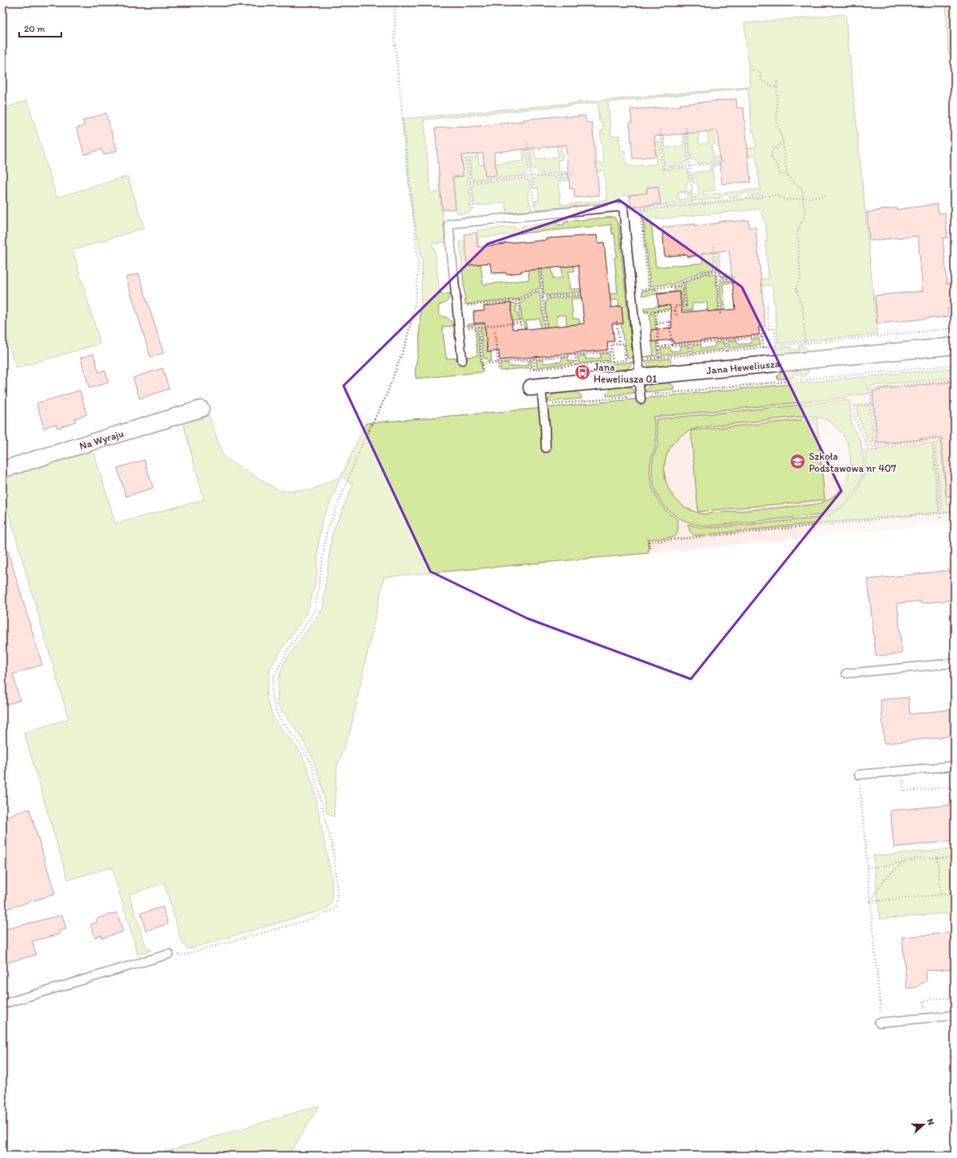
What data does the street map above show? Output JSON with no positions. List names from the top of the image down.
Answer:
{
  "streets": {
    "street": ["Jana Heweliusza", "Na Wyraju"]
  },
  "places": {
    "bus stop": ["Jana Heweliusza 01"],
    "school or university": ["Szkoła Podstawowa nr 407"]
  },
  "scale_bar": "20 m",
  "north": "right"
}
